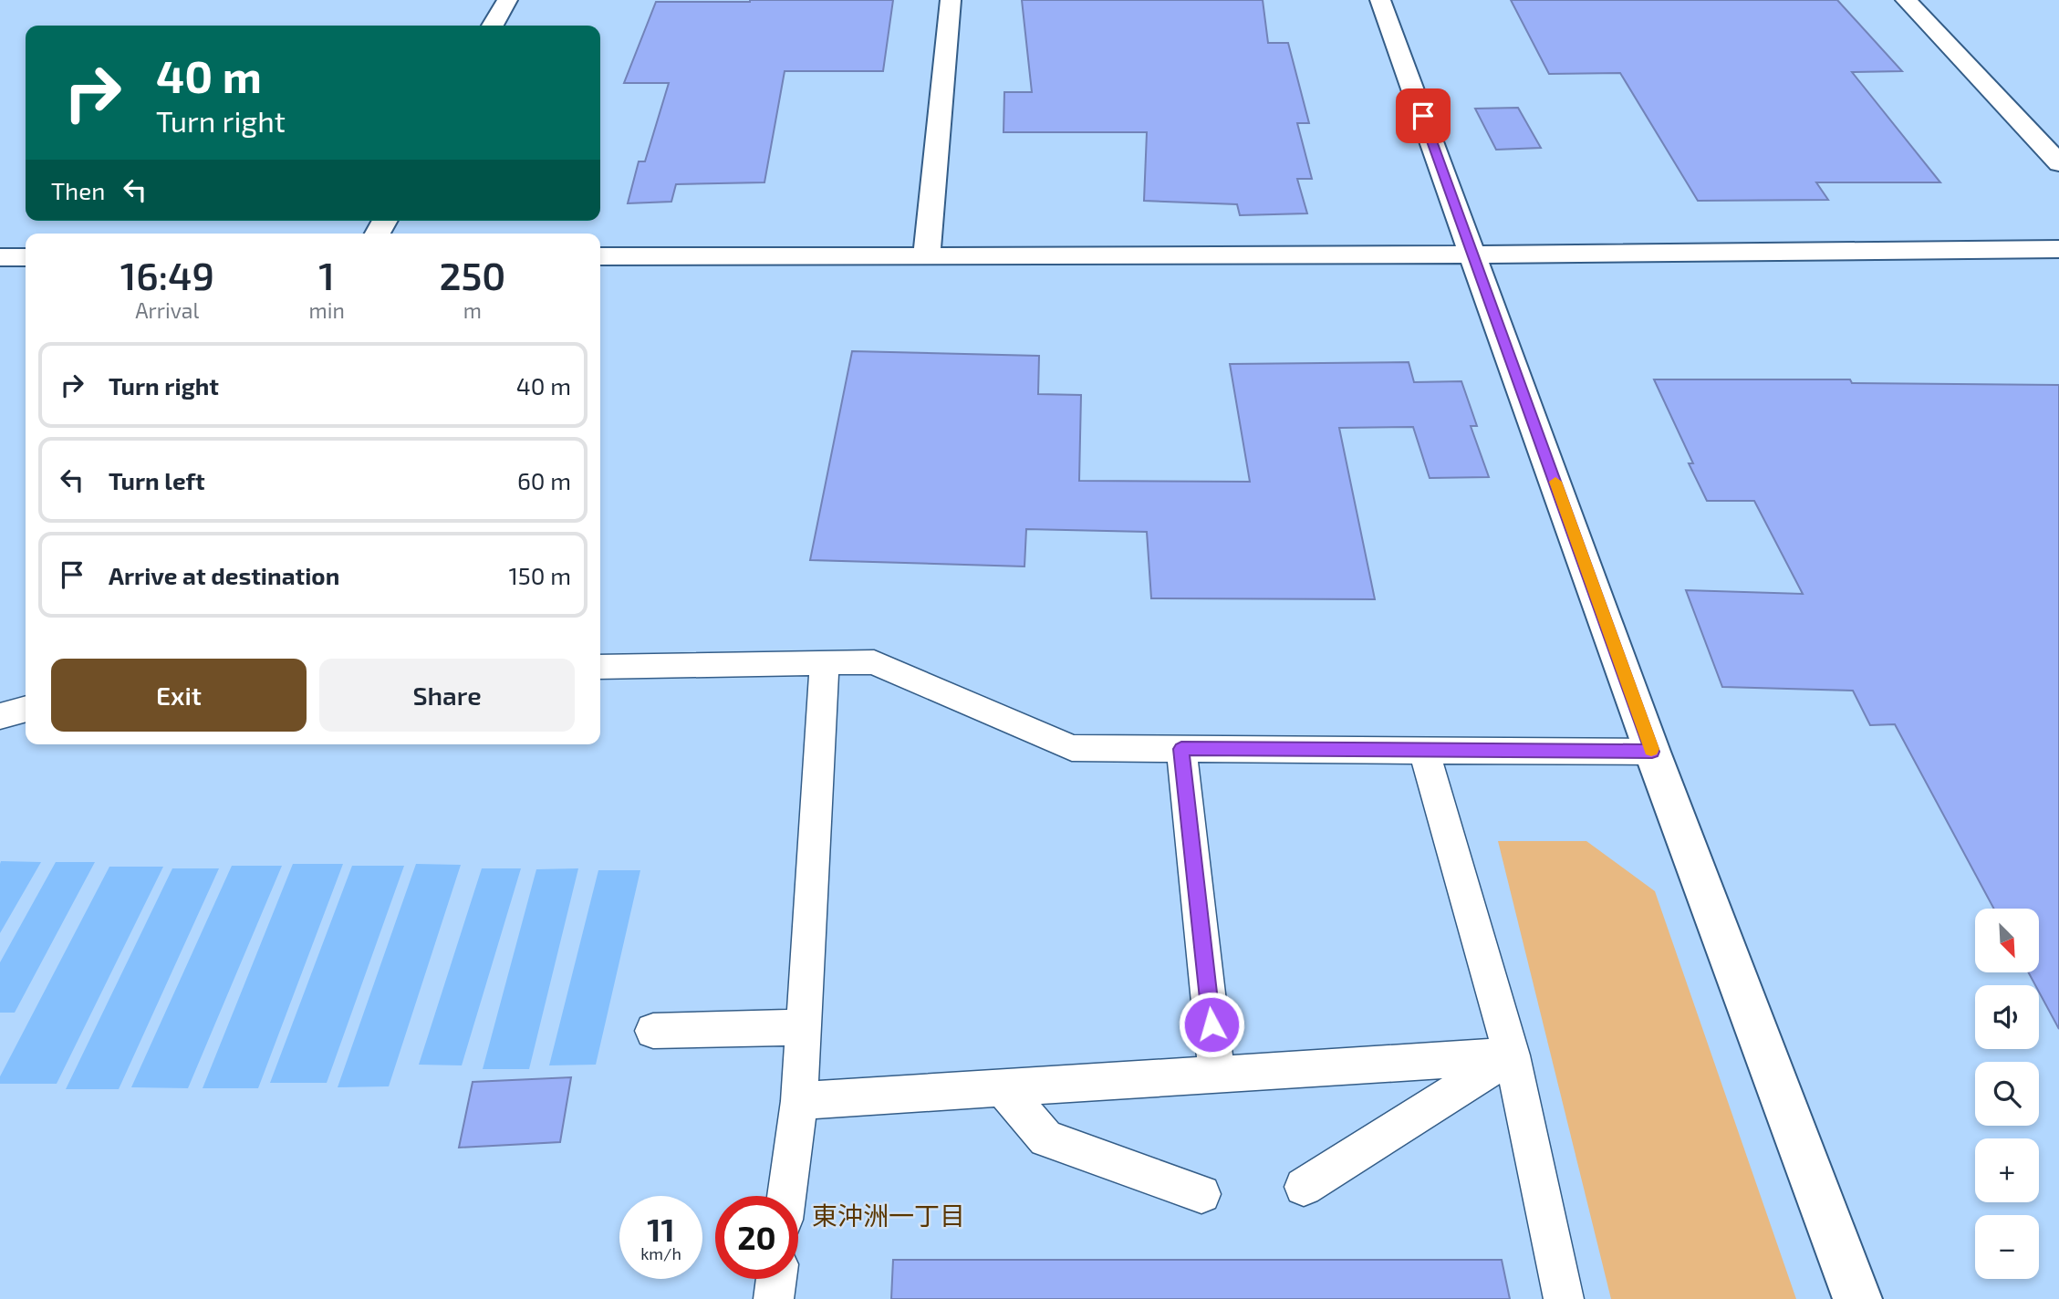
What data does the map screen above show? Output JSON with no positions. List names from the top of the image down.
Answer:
{
  "districts": ["東沖洲一丁目"],
  "north": "bottom right",
  "page": {
    "turn": ["40 m", "Turn right"],
    "then": "Then",
    "eta": [
      "16:49",
      "Arrival",
      "1",
      "min",
      "250",
      "m"
    ],
    "list": [
      {
        "name": "Turn right",
        "value": "40 m"
      },
      {
        "name": "Turn left",
        "value": "60 m"
      },
      {
        "name": "Arrive at destination",
        "value": "150 m"
      }
    ],
    "buttons": ["Exit", "Share"],
    "map_buttons": ["+", "−"],
    "speed": "11 km/h",
    "limit": "20"
  }
}
